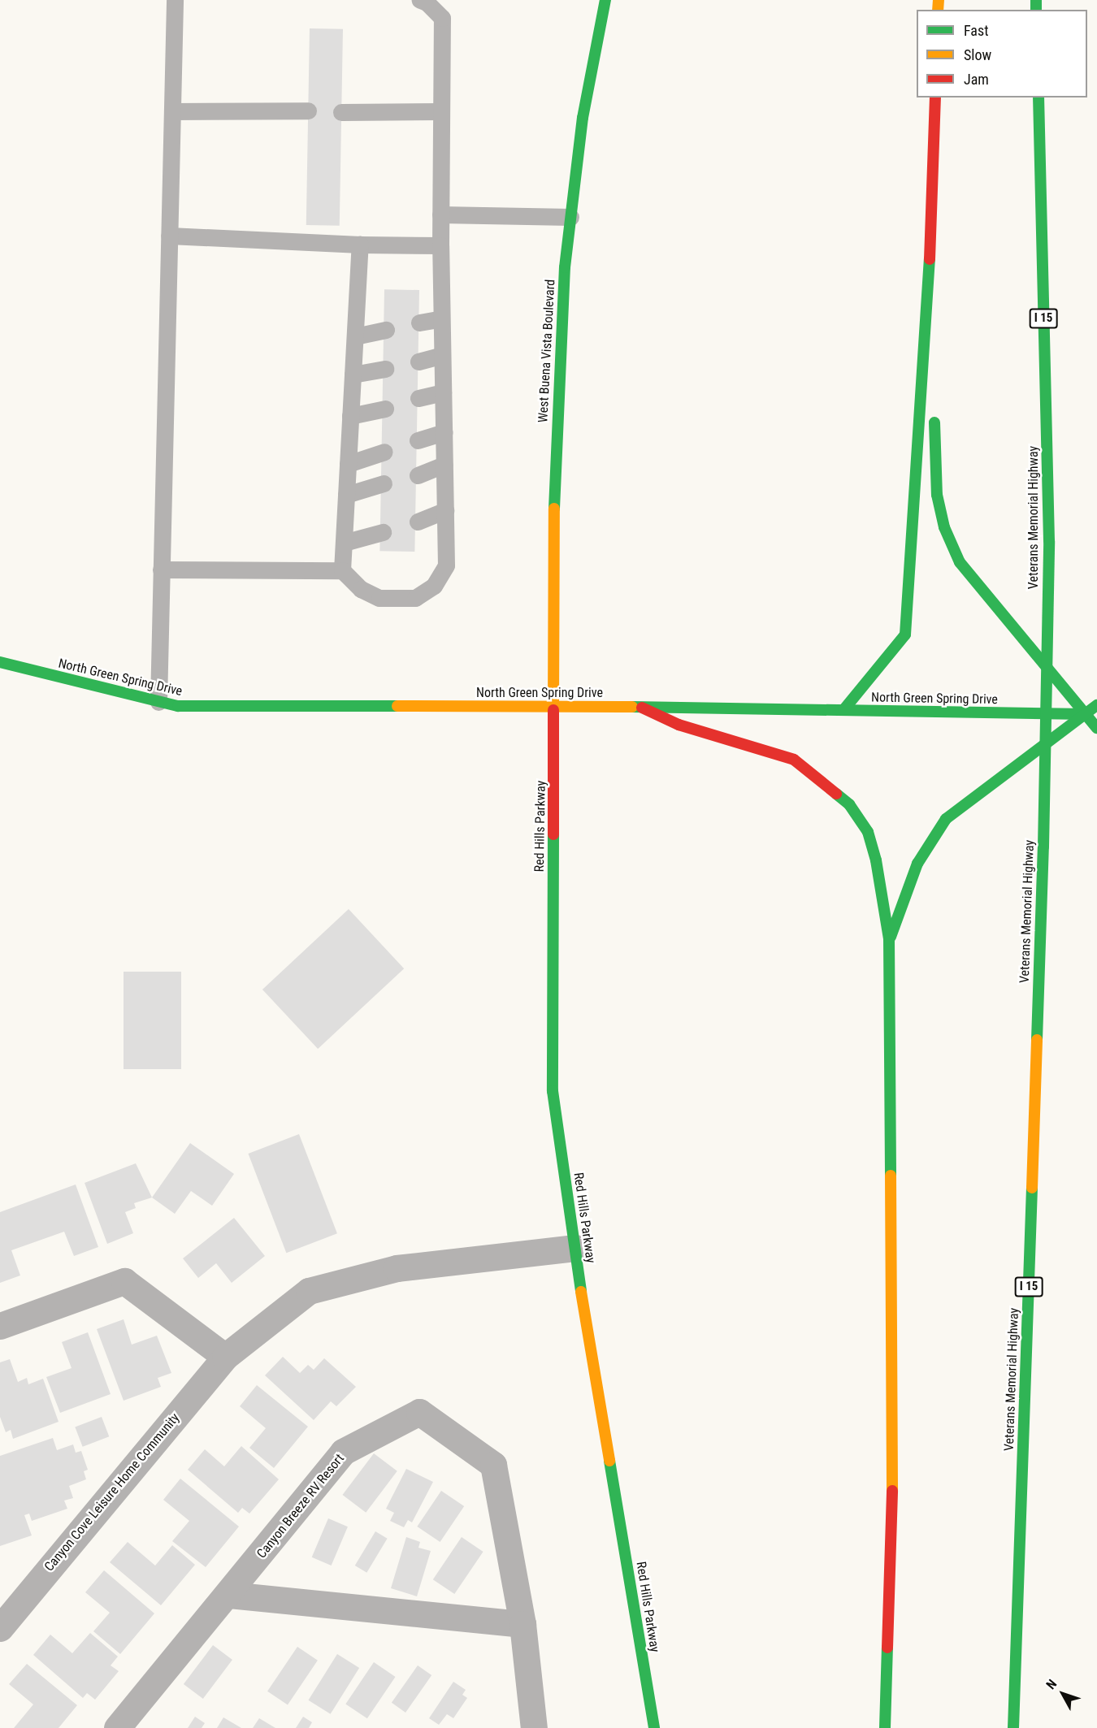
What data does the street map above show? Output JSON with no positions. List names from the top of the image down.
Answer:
{
  "streets": {
    "main road": [
      "I 15",
      "West Buena Vista Boulevard",
      "Veterans Memorial Highway",
      "North Green Spring Drive",
      "Red Hills Parkway"
    ],
    "street": ["Canyon Cove Leisure Home Community", "Canyon Breeze RV Resort"]
  },
  "crossings": [
    ["West Buena Vista Boulevard", "North Green Spring Drive"],
    ["West Buena Vista Boulevard", "Red Hills Parkway"],
    ["North Green Spring Drive", "Red Hills Parkway"],
    ["Red Hills Parkway", "Canyon Cove Leisure Home Community"]
  ],
  "legend": ["Fast", "Slow", "Jam"],
  "north": "top left"
}
